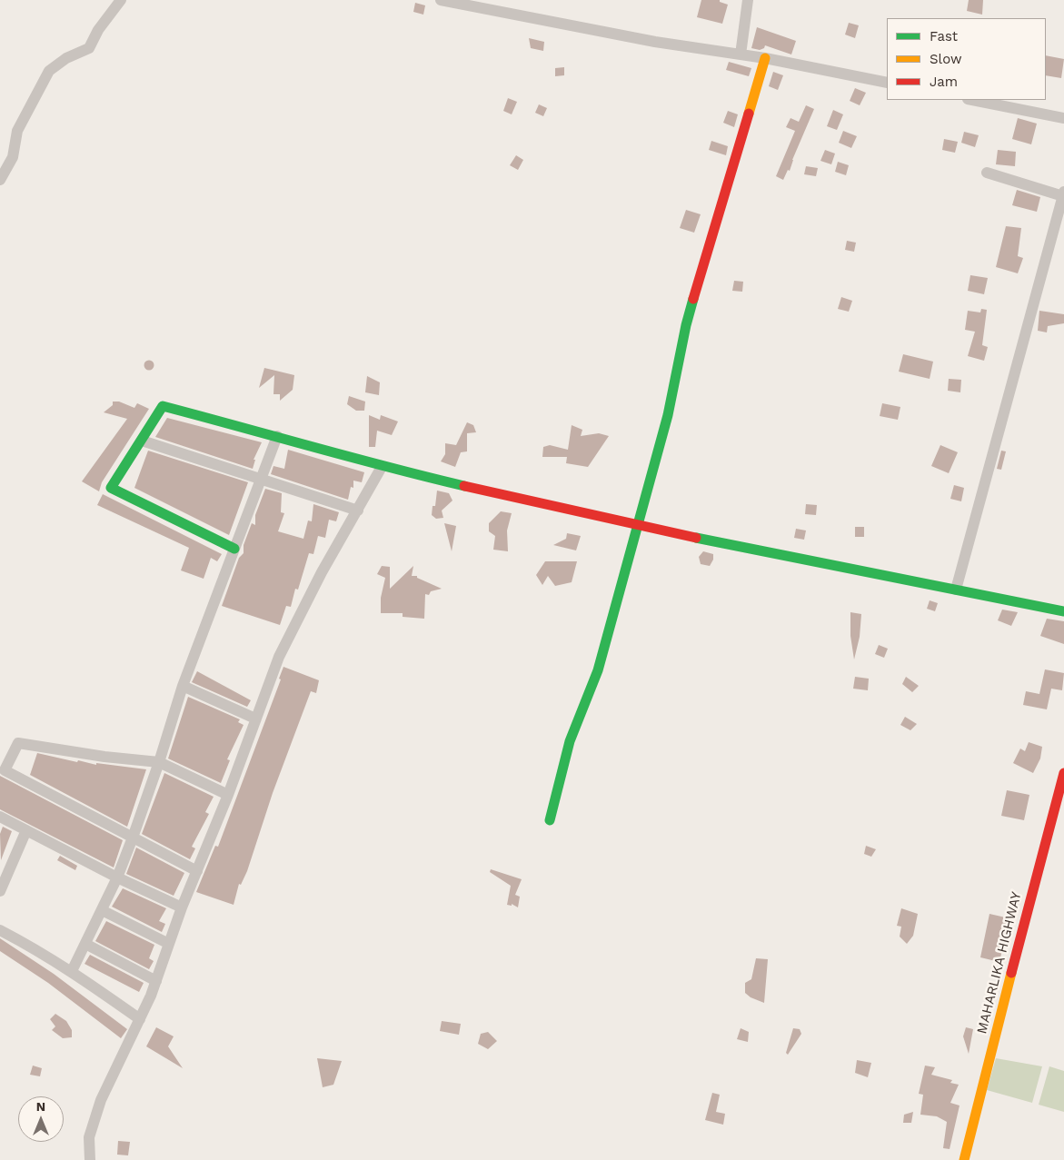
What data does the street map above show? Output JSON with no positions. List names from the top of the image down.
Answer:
{
  "streets": {
    "main road": ["MAHARLIKA HIGHWAY"]
  },
  "legend": ["Fast", "Slow", "Jam"],
  "north": "top"
}
